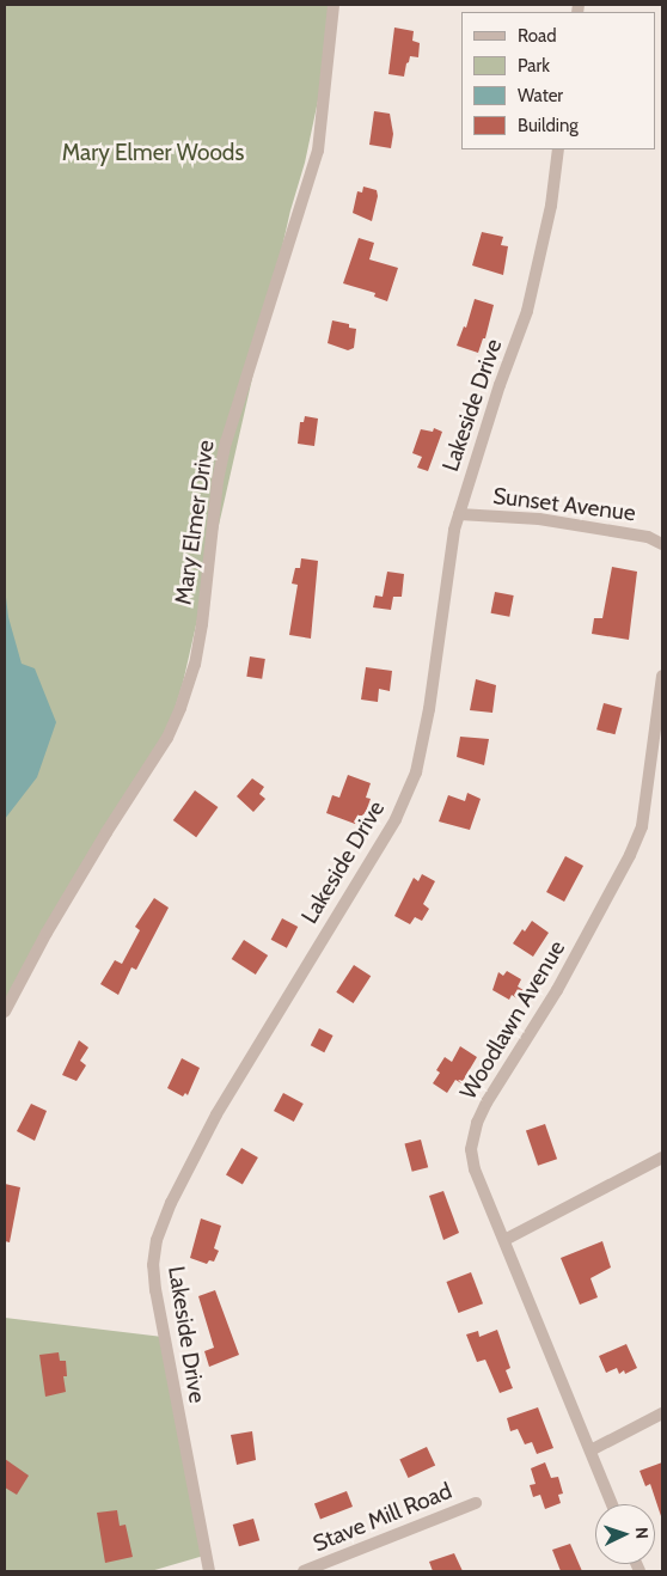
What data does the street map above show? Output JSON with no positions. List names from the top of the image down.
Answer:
{
  "streets": {
    "street": [
      "Lakeside Drive",
      "Sunset Avenue",
      "Mary Elmer Drive",
      "Woodlawn Avenue",
      "Stave Mill Road"
    ]
  },
  "crossings": [
    ["Lakeside Drive", "Sunset Avenue"]
  ],
  "parks": ["Mary Elmer Woods"],
  "legend": [
    "Road",
    "Park",
    "Water",
    "Building"
  ],
  "north": "right"
}
